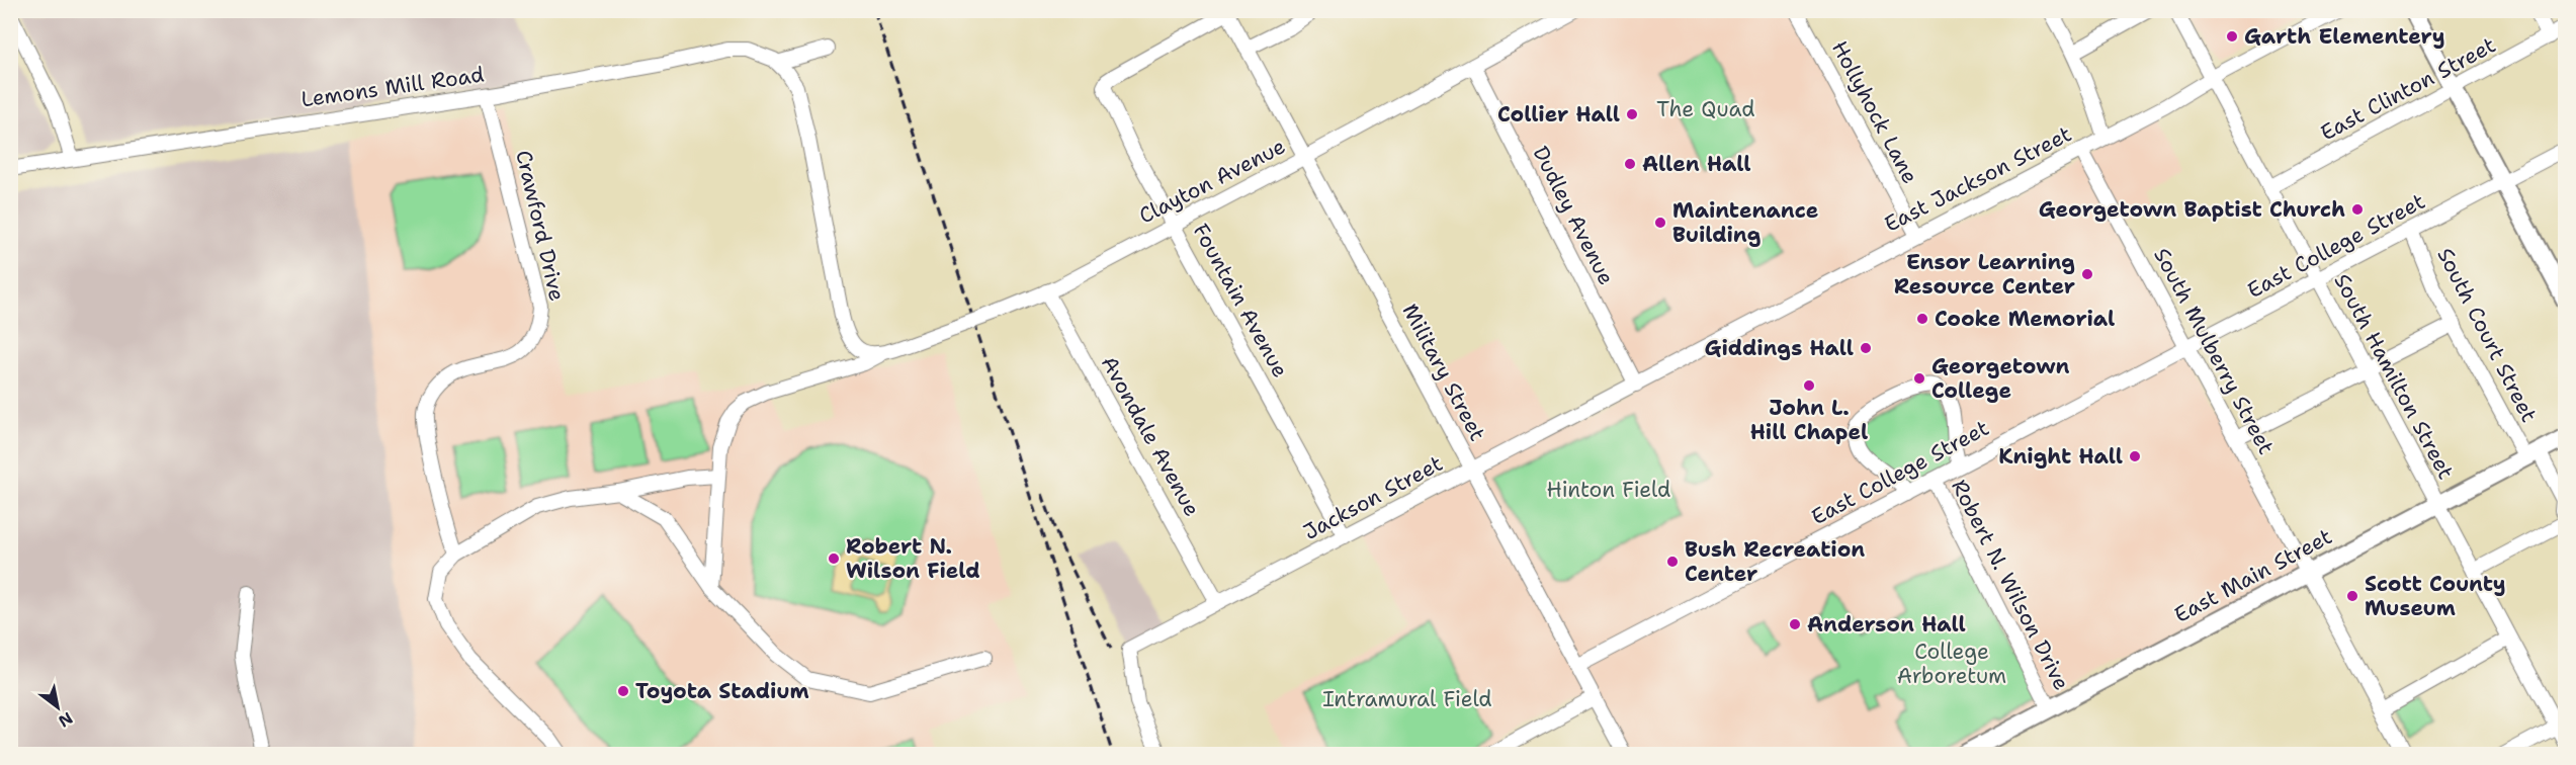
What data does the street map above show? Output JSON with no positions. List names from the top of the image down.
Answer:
{
  "streets": {
    "main road": ["East Main Street"],
    "street": [
      "Lemons Mill Road",
      "East Clinton Street",
      "Hollyhock Lane",
      "East Jackson Street",
      "Clayton Avenue",
      "Dudley Avenue",
      "Crawford Drive",
      "East College Street",
      "Fountain Avenue",
      "South Court Street",
      "South Mulberry Street",
      "Military Street",
      "South Hamilton Street",
      "Avondale Avenue",
      "Jackson Street",
      "Robert N. Wilson Drive"
    ]
  },
  "crossings": [
    ["Lemons Mill Road", "Clayton Avenue"],
    ["Lemons Mill Road", "Crawford Drive"],
    ["East Clinton Street", "South Hamilton Street"],
    ["Hollyhock Lane", "East Jackson Street"],
    ["East Jackson Street", "Dudley Avenue"],
    ["East Jackson Street", "South Mulberry Street"],
    ["East Jackson Street", "South Hamilton Street"],
    ["East Jackson Street", "Jackson Street"],
    ["Clayton Avenue", "Dudley Avenue"],
    ["Clayton Avenue", "Fountain Avenue"],
    ["Clayton Avenue", "Military Street"],
    ["Clayton Avenue", "Avondale Avenue"],
    ["Dudley Avenue", "Jackson Street"],
    ["East College Street", "South Court Street"],
    ["East College Street", "South Mulberry Street"],
    ["East College Street", "Military Street"],
    ["East College Street", "South Hamilton Street"],
    ["East College Street", "Robert N. Wilson Drive"],
    ["Fountain Avenue", "Military Street"],
    ["Fountain Avenue", "Jackson Street"],
    ["South Court Street", "East Main Street"],
    ["South Mulberry Street", "East Main Street"],
    ["Military Street", "Jackson Street"],
    ["South Hamilton Street", "East Main Street"],
    ["Avondale Avenue", "Jackson Street"],
    ["East Main Street", "Robert N. Wilson Drive"]
  ],
  "parks": [
    "The Quad",
    "Hinton Field",
    "College Arboretum",
    "Intramural Field"
  ],
  "places": [
    "Garth Elementery",
    "Collier Hall",
    "Allen Hall",
    "Georgetown Baptist Church",
    "Maintenance Building",
    "Ensor Learning Resource Center",
    "Cooke Memorial",
    "Giddings Hall",
    "Georgetown College",
    "John L. Hill Chapel",
    "Knight Hall",
    "Robert N. Wilson Field",
    "Bush Recreation Center",
    "Scott County Museum",
    "Anderson Hall",
    "Toyota Stadium"
  ],
  "north": "bottom right"
}
